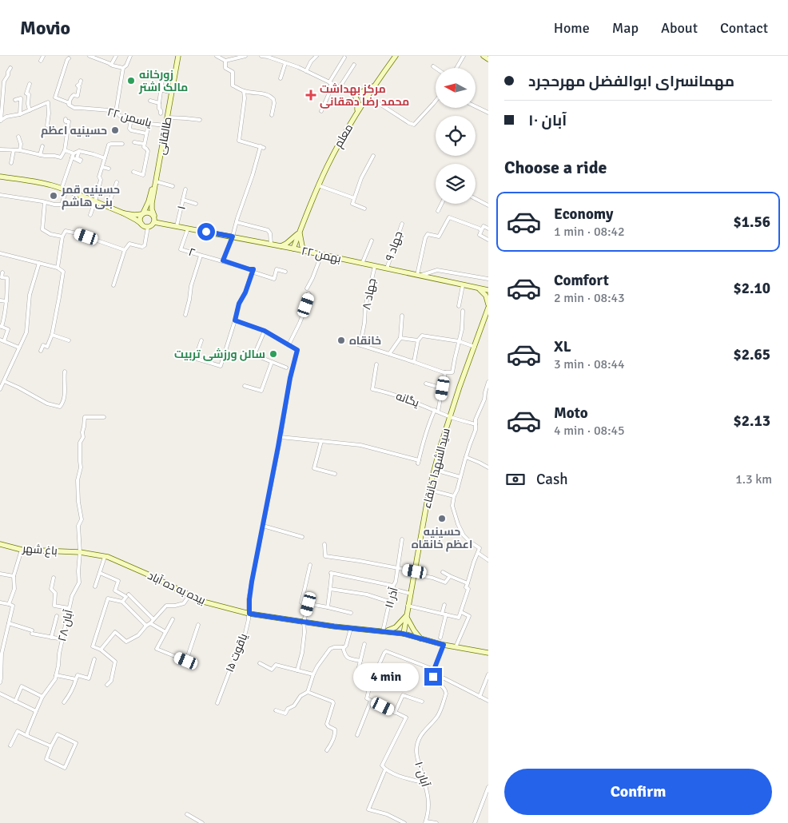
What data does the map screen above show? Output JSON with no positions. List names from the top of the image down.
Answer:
{
  "streets": {
    "main road": [
      "طالقانی",
      "معلم",
      "۲۲ بهمن",
      "سیدالشهدا خانقاء",
      "باغ شهر",
      "بیده به ده آباد"
    ],
    "street": [
      "یاسمن ۲۲",
      "۱",
      "جهاد ۹",
      "۲",
      "جهاد ۸",
      "یگانه",
      "آذر ۱۱",
      "آبان ۲۸",
      "یاقوت ۱۵",
      "آبان ۱۰"
    ]
  },
  "crossings": [
    ["یاسمن ۲۲", "طالقانی"],
    ["طالقانی", "۲۲ بهمن"],
    ["معلم", "۲۲ بهمن"],
    ["۱", "۲۲ بهمن"],
    ["جهاد ۹", "۲۲ بهمن"],
    ["۲", "۲۲ بهمن"],
    ["۲۲ بهمن", "جهاد ۸"],
    ["یگانه", "سیدالشهدا خانقاء"],
    ["سیدالشهدا خانقاء", "بیده به ده آباد"],
    ["باغ شهر", "بیده به ده آباد"],
    ["باغ شهر", "آبان ۲۸"],
    ["بیده به ده آباد", "آذر ۱۱"],
    ["بیده به ده آباد", "آبان ۲۸"],
    ["بیده به ده آباد", "یاقوت ۱۵"]
  ],
  "places": {
    "other": [
      "زورخانه مالک اشتر",
      "حسینیه اعظم",
      "حسینیه قمر بنی هاشم",
      "خانقاه",
      "سالن ورزشی تربیت",
      "حسینیه اعظم خانقاه"
    ],
    "health": ["مرکز بهداشت محمد رضا دهقانی"]
  },
  "north": "left",
  "page": {
    "header": "Movio",
    "nav": [
      "Home",
      "Map",
      "About",
      "Contact"
    ],
    "banner": ["مهمانسرای ابوالفضل مهرحجرد", "آبان ۱۰"],
    "heading": "Choose a ride",
    "list": [
      {
        "name": "Economy",
        "note": "1 min · 08:42",
        "value": "$1.56"
      },
      {
        "name": "Comfort",
        "note": "2 min · 08:43",
        "value": "$2.10"
      },
      {
        "name": "XL",
        "note": "3 min · 08:44",
        "value": "$2.65"
      },
      {
        "name": "Moto",
        "note": "4 min · 08:45",
        "value": "$2.13"
      }
    ],
    "pay": ["Cash", "1.3 km"],
    "bubble": "4 min",
    "buttons": "Confirm"
  }
}
